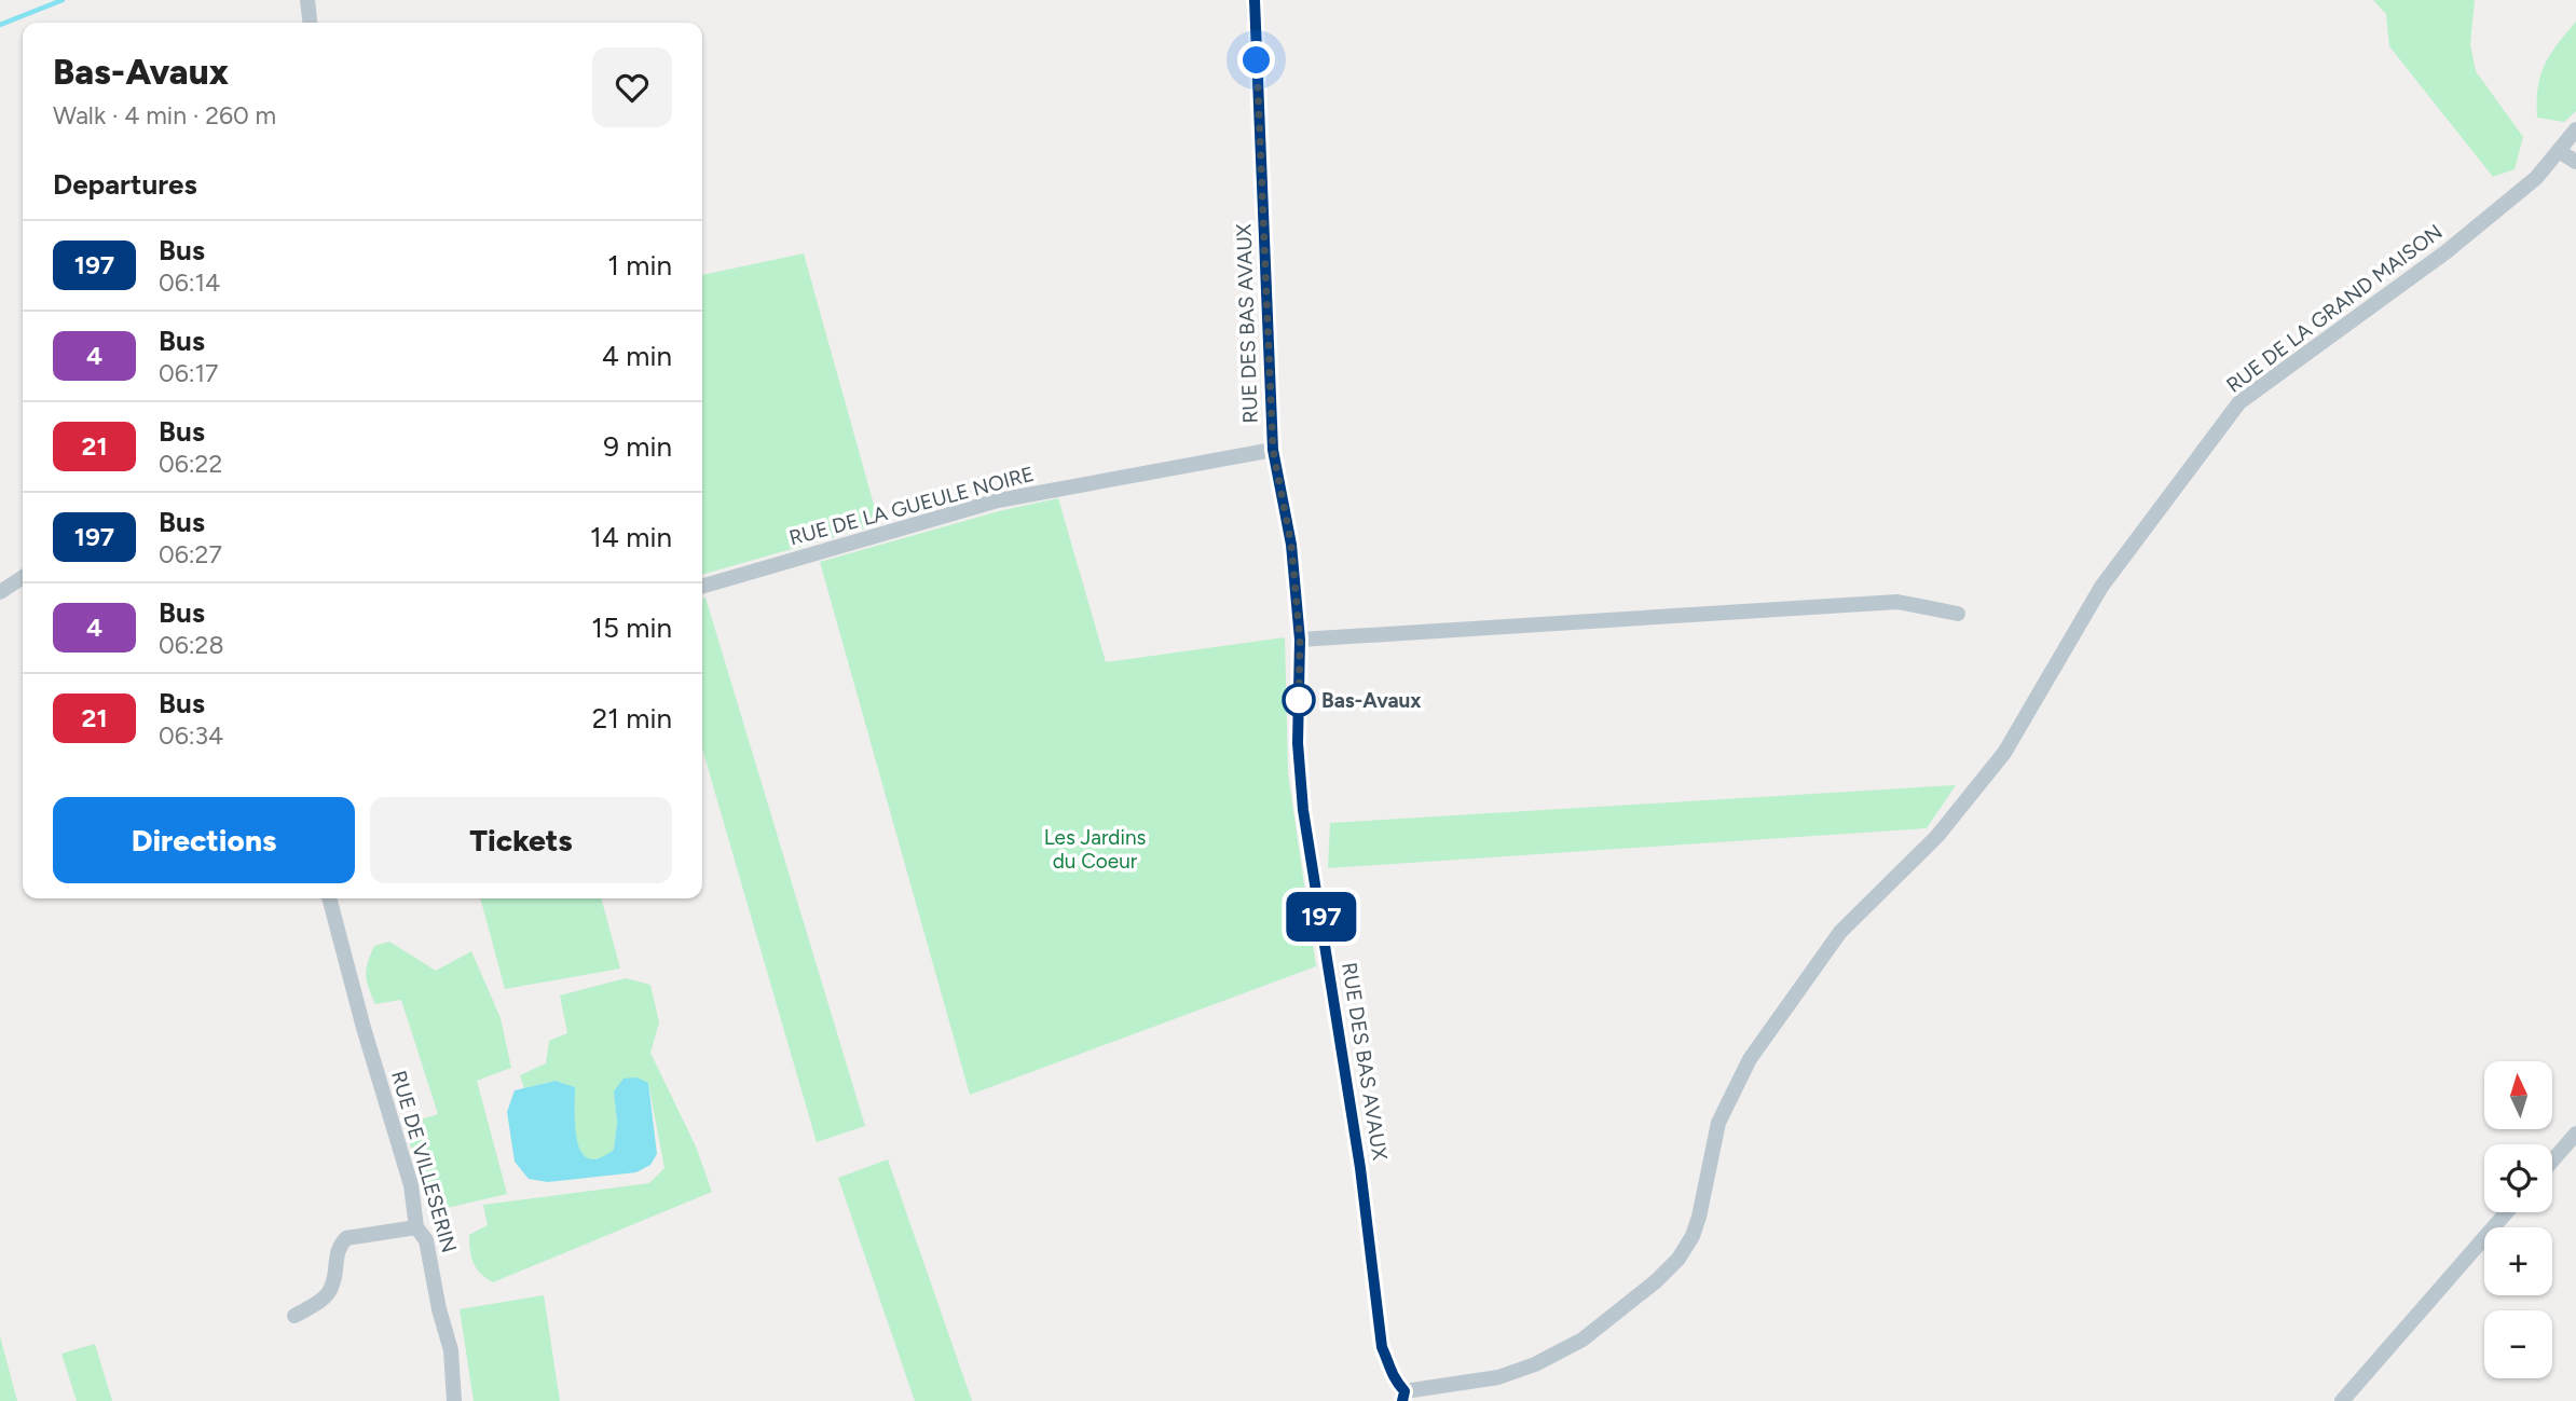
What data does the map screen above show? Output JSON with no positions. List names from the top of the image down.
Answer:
{
  "streets": {
    "street": [
      "RUE DE LA GRAND MAISON",
      "RUE DES BAS AVAUX",
      "RUE DE LA GUEULE NOIRE",
      "RUE DE VILLESERIN"
    ]
  },
  "crossings": [
    ["RUE DE LA GRAND MAISON", "RUE DES BAS AVAUX"],
    ["RUE DES BAS AVAUX", "RUE DE LA GUEULE NOIRE"]
  ],
  "parks": ["Les Jardins du Coeur"],
  "places": ["Bas-Avaux"],
  "lines": ["bus line 197"],
  "north": "top",
  "page": {
    "on_map": "197",
    "heading": [
      ["Bas-Avaux", "Walk · 4 min · 260 m"],
      "Departures"
    ],
    "list": [
      {
        "mark": "197",
        "name": "Bus",
        "note": "06:14",
        "value": "1 min"
      },
      {
        "mark": "4",
        "name": "Bus",
        "note": "06:17",
        "value": "4 min"
      },
      {
        "mark": "21",
        "name": "Bus",
        "note": "06:22",
        "value": "9 min"
      },
      {
        "mark": "197",
        "name": "Bus",
        "note": "06:27",
        "value": "14 min"
      },
      {
        "mark": "4",
        "name": "Bus",
        "note": "06:28",
        "value": "15 min"
      },
      {
        "mark": "21",
        "name": "Bus",
        "note": "06:34",
        "value": "21 min"
      }
    ],
    "buttons": ["Directions", "Tickets"],
    "map_buttons": ["+", "−"]
  }
}
